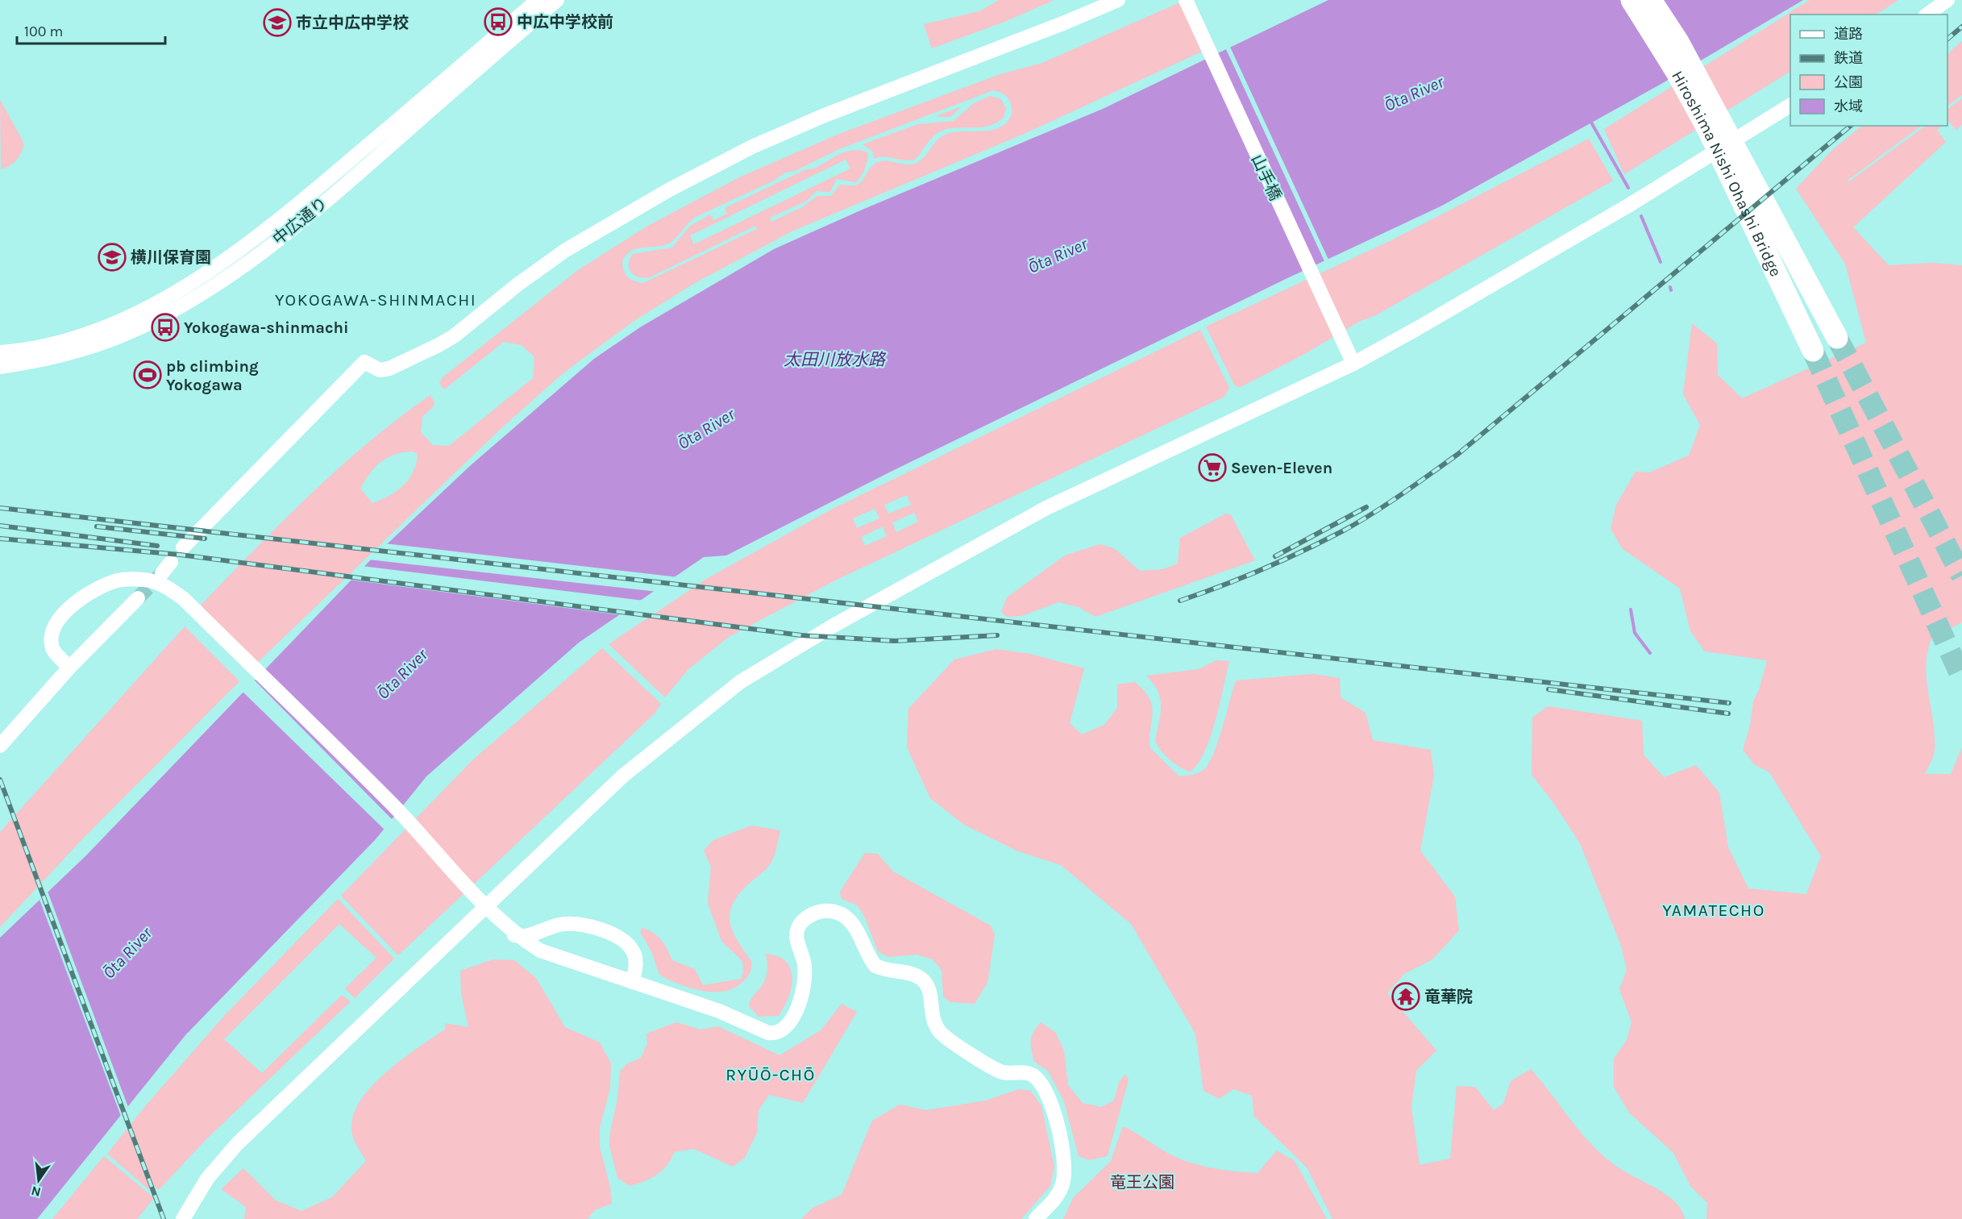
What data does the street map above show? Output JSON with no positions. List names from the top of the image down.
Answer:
{
  "streets": {
    "highway": ["Hiroshima Nishi Ohashi Bridge"],
    "street": ["山手橋", "中広通り"]
  },
  "districts": ["YOKOGAWA-SHINMACHI", "YAMATECHO", "RYŪŌ-CHŌ"],
  "water": ["Ōta River", "太田川放水路"],
  "parks": ["竜王公園"],
  "places": {
    "bus stop": ["中広中学校前", "Yokogawa-shinmachi"],
    "school or university": ["市立中広中学校", "横川保育園"],
    "sports": ["pb climbing Yokogawa"],
    "supermarket": ["Seven-Eleven"],
    "temple": ["竜華院"]
  },
  "legend": [
    "道路",
    "鉄道",
    "公園",
    "水域"
  ],
  "scale_bar": "100 m",
  "north": "bottom"
}
